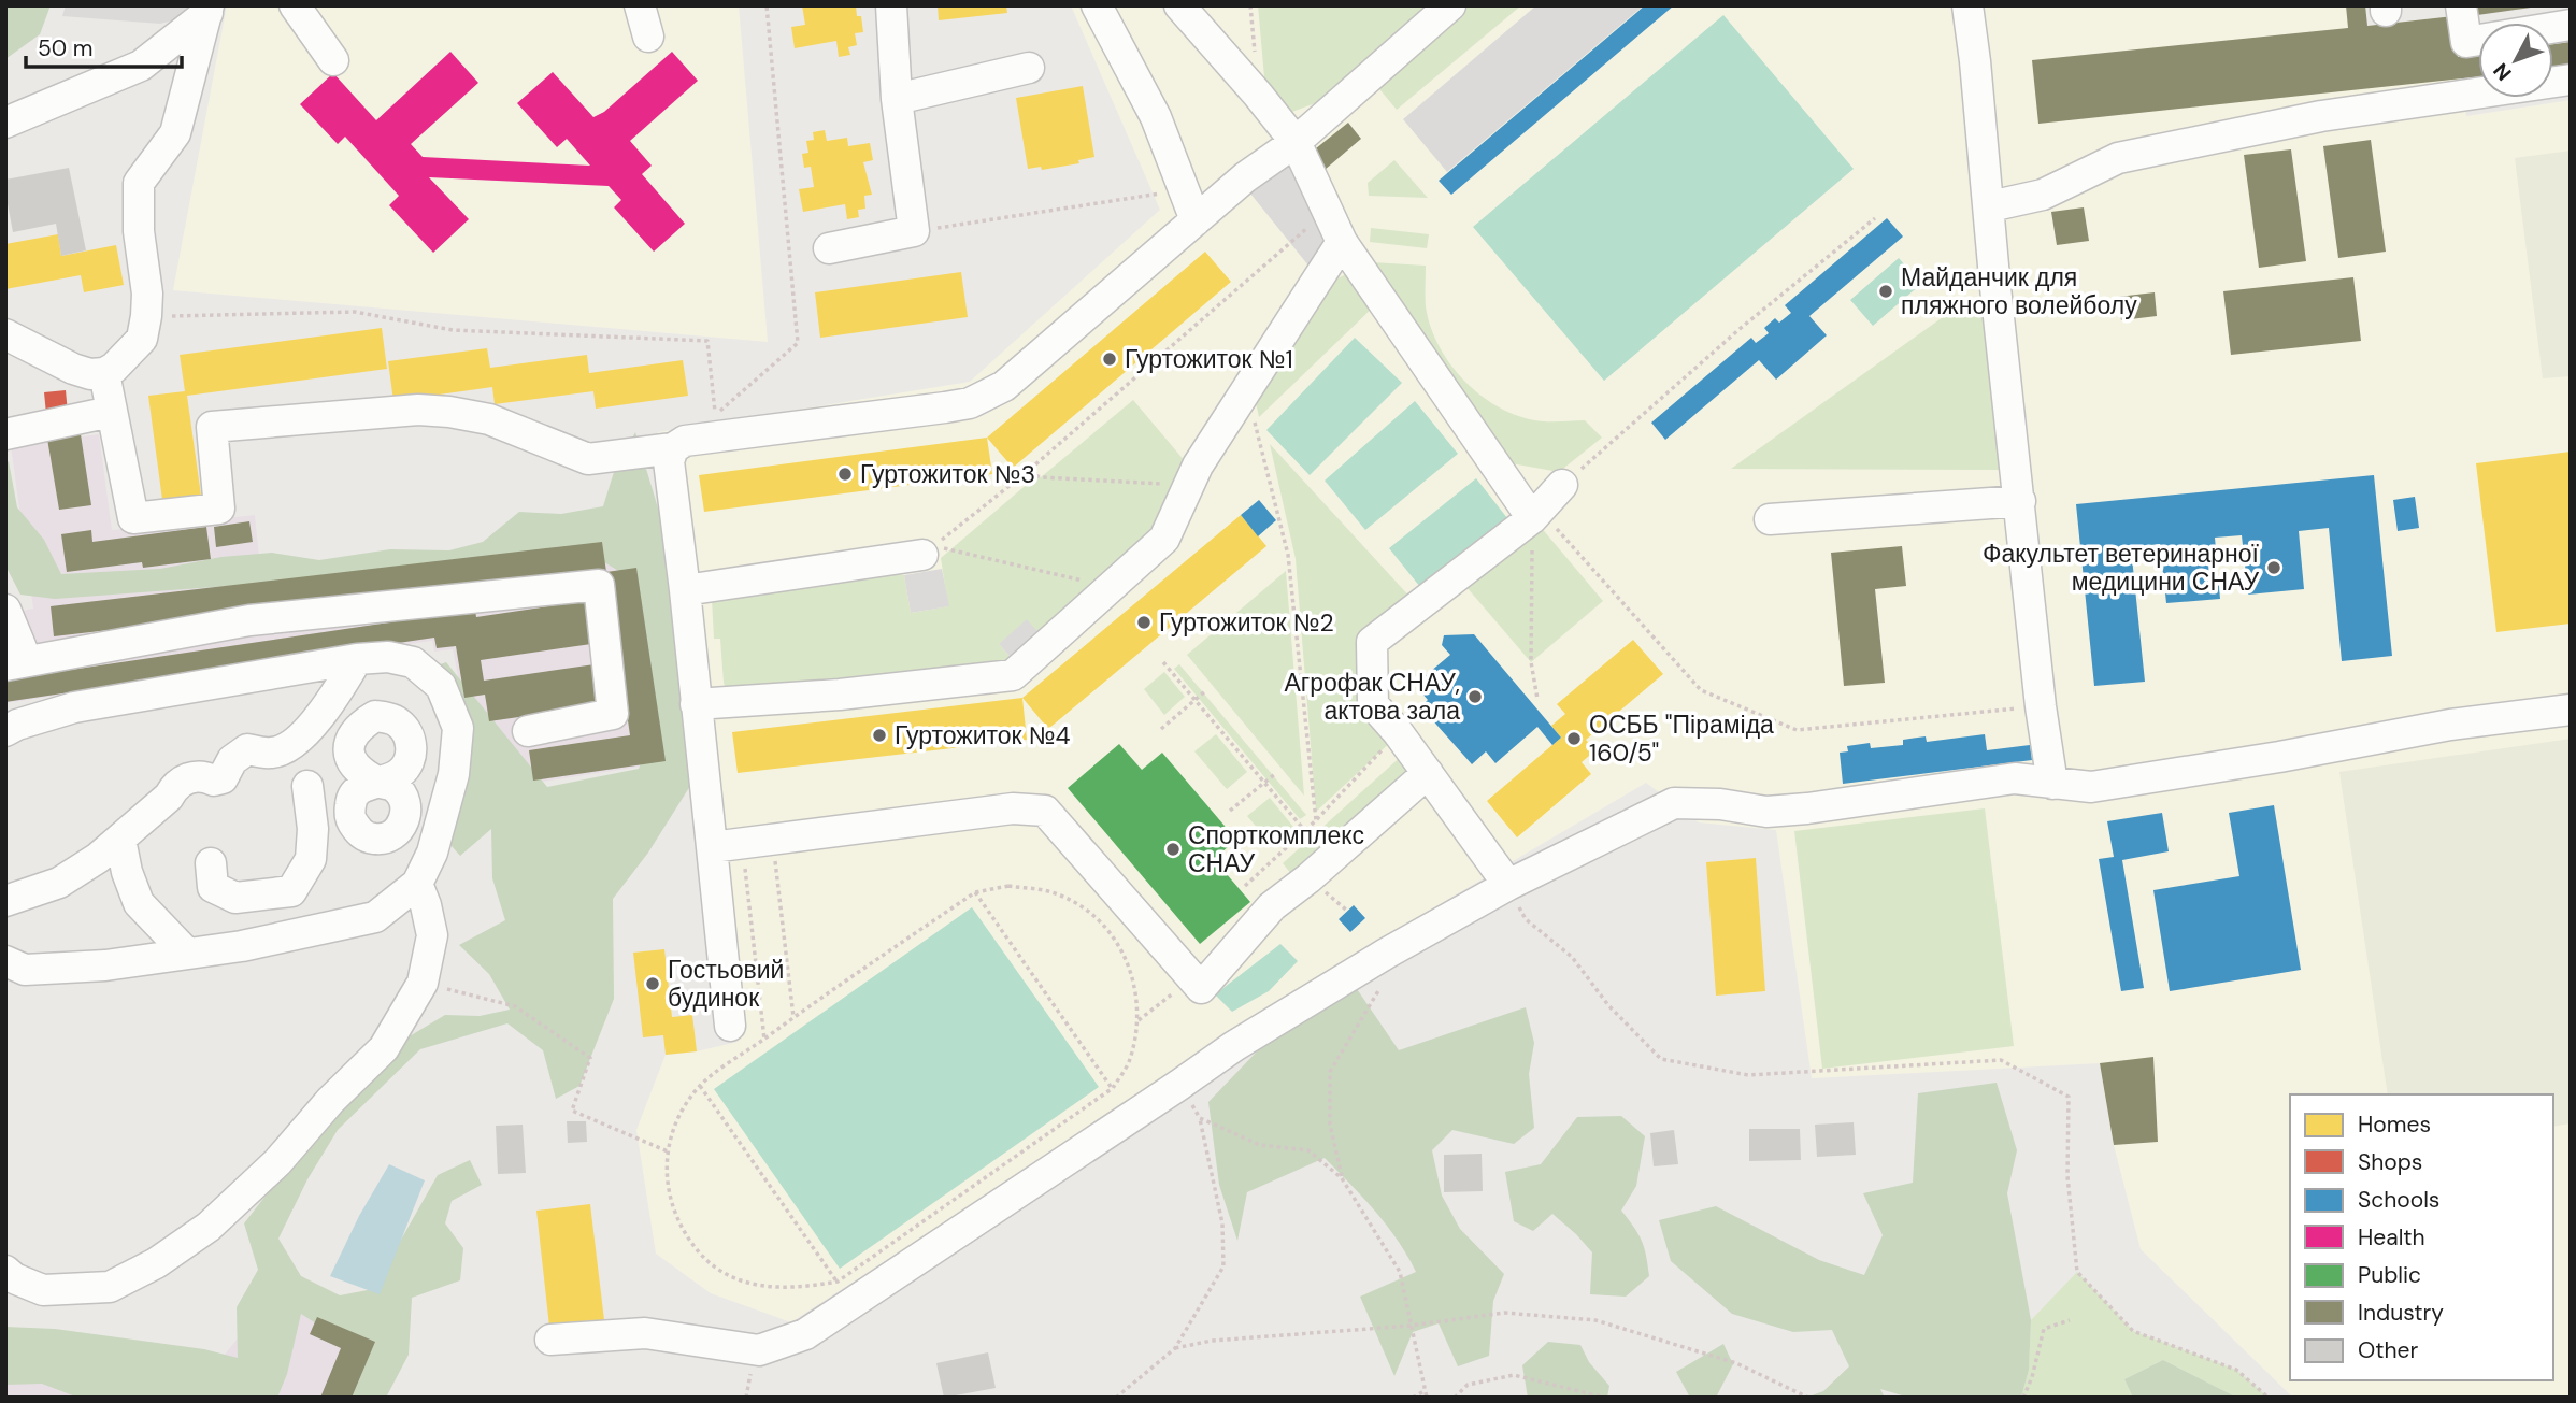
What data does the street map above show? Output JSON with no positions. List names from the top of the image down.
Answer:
{
  "places": [
    "Майданчик для пляжного волейболу",
    "Гуртожиток №1",
    "Гуртожиток №3",
    "Факультет ветеринарної медицини СНАУ",
    "Гуртожиток №2",
    "Агрофак СНАУ, актова зала",
    "Гуртожиток №4",
    "ОСББ \"Піраміда 160/5\"",
    "Спорткомплекс СНАУ",
    "Гостьовий будинок"
  ],
  "legend": [
    "Homes",
    "Shops",
    "Schools",
    "Health",
    "Public",
    "Industry",
    "Other"
  ],
  "scale_bar": "50 m",
  "north": "bottom left"
}
